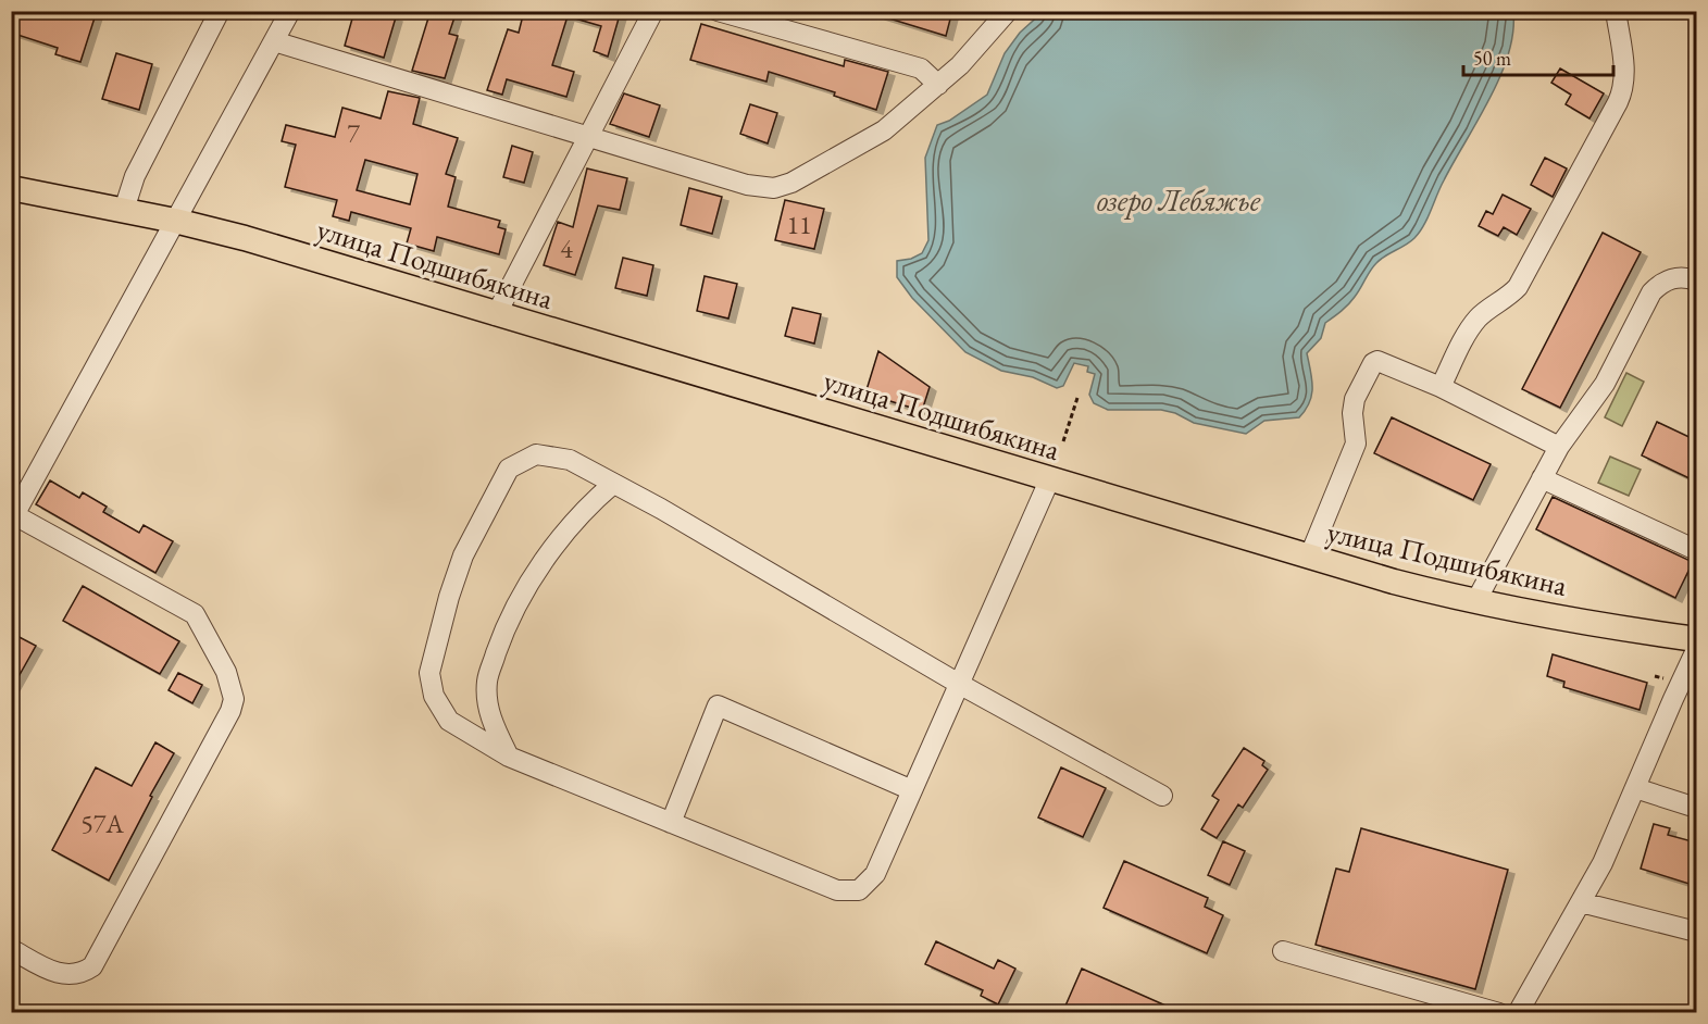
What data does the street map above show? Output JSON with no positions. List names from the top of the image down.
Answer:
{
  "streets": {
    "main road": ["улица Подшибякина"]
  },
  "water": ["озеро Лебяжье"],
  "house_numbers": [
    "7",
    "11",
    "4",
    "57А"
  ],
  "scale_bar": "50 m"
}
